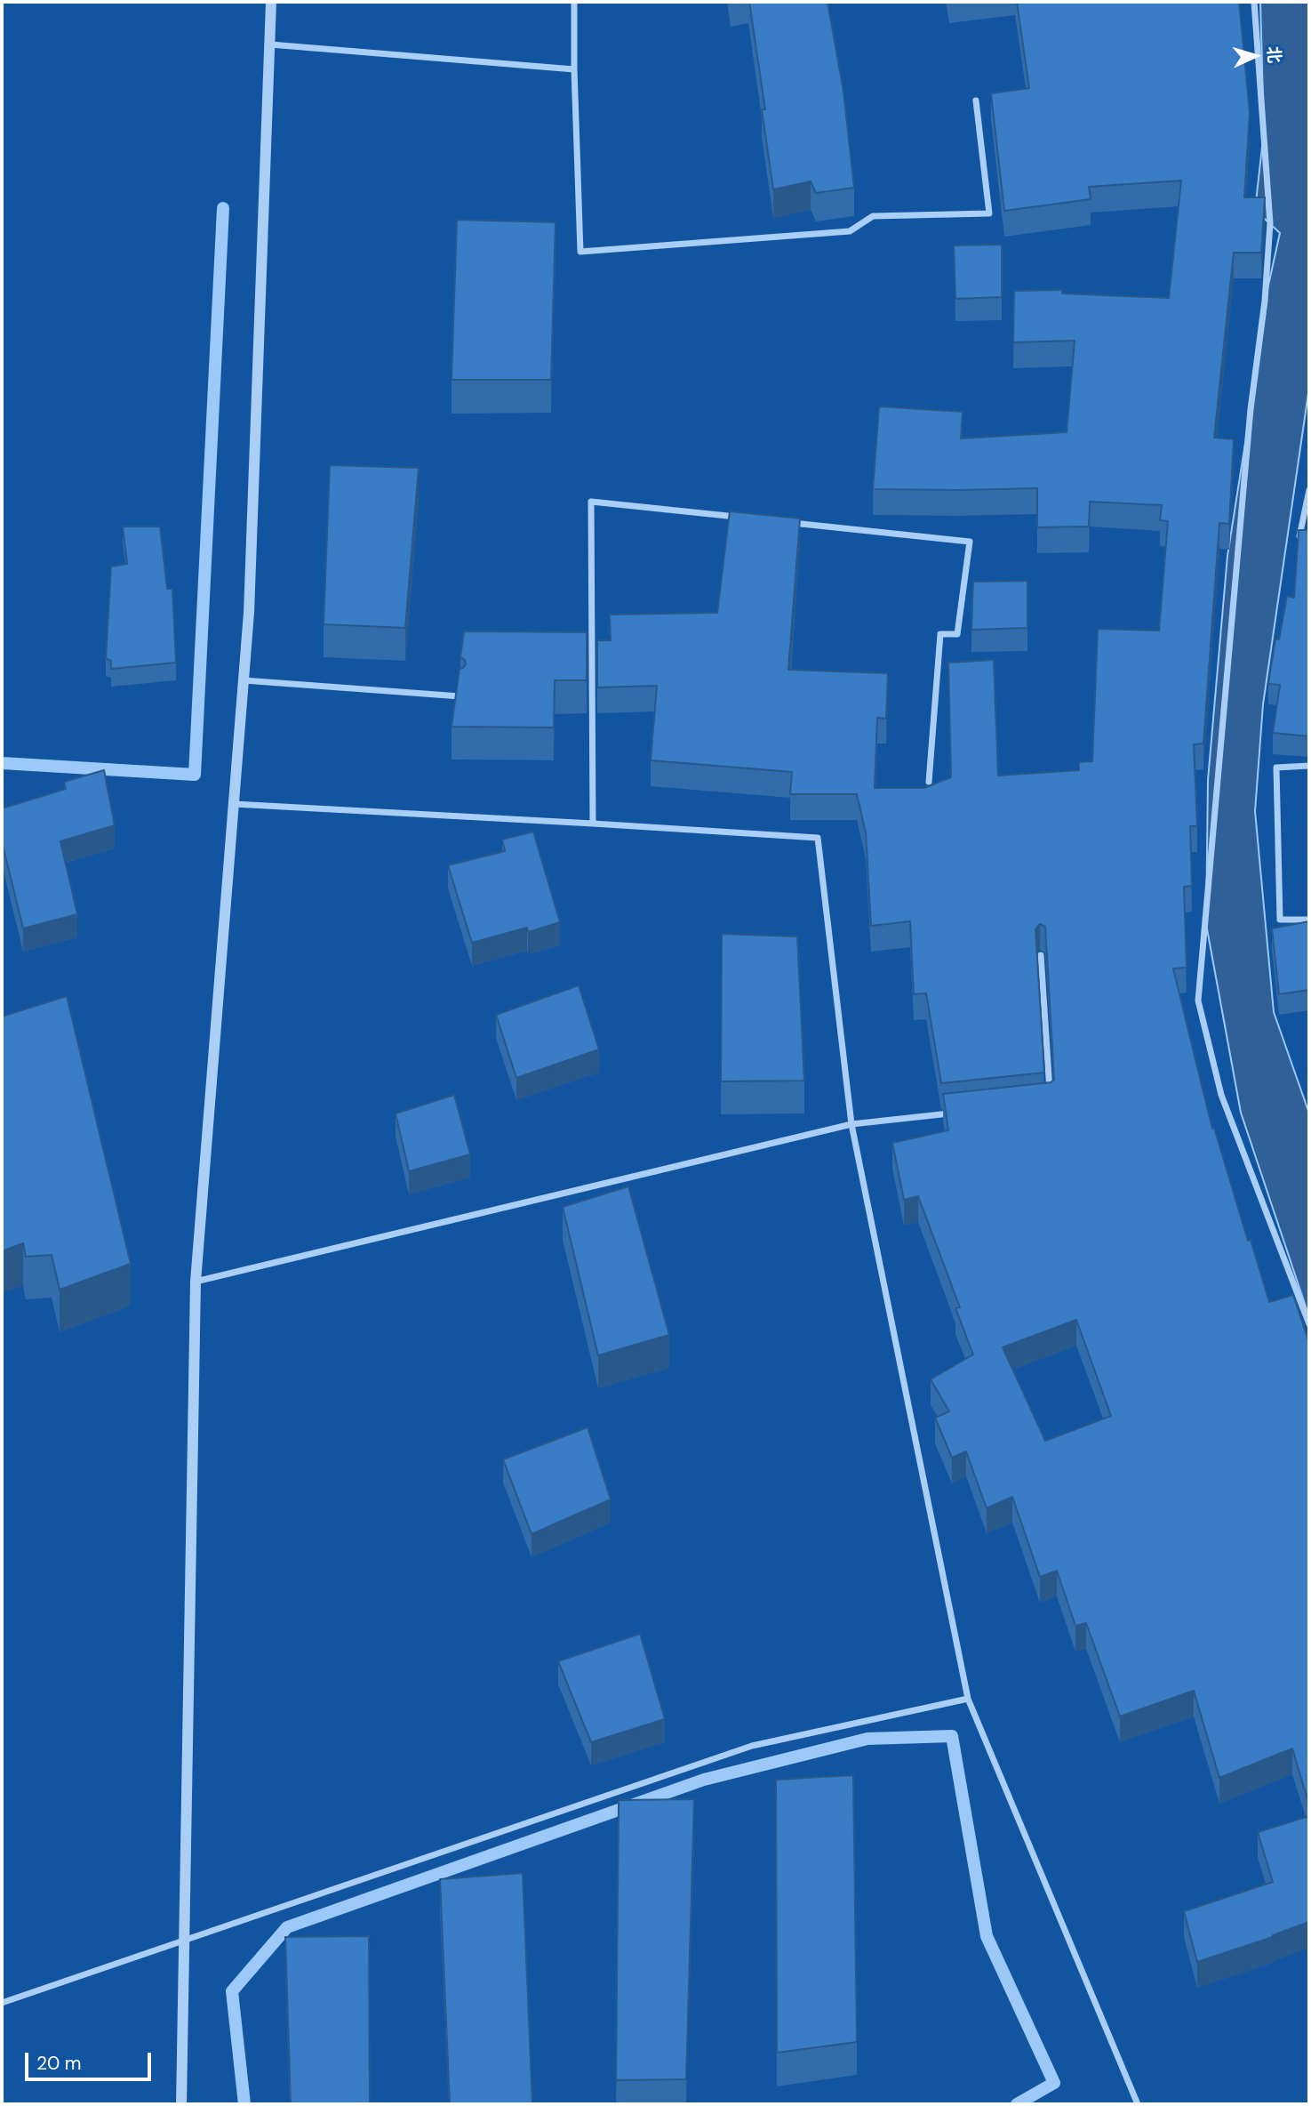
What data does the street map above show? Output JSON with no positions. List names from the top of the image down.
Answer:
{
  "scale_bar": "20 m",
  "north": "right"
}
